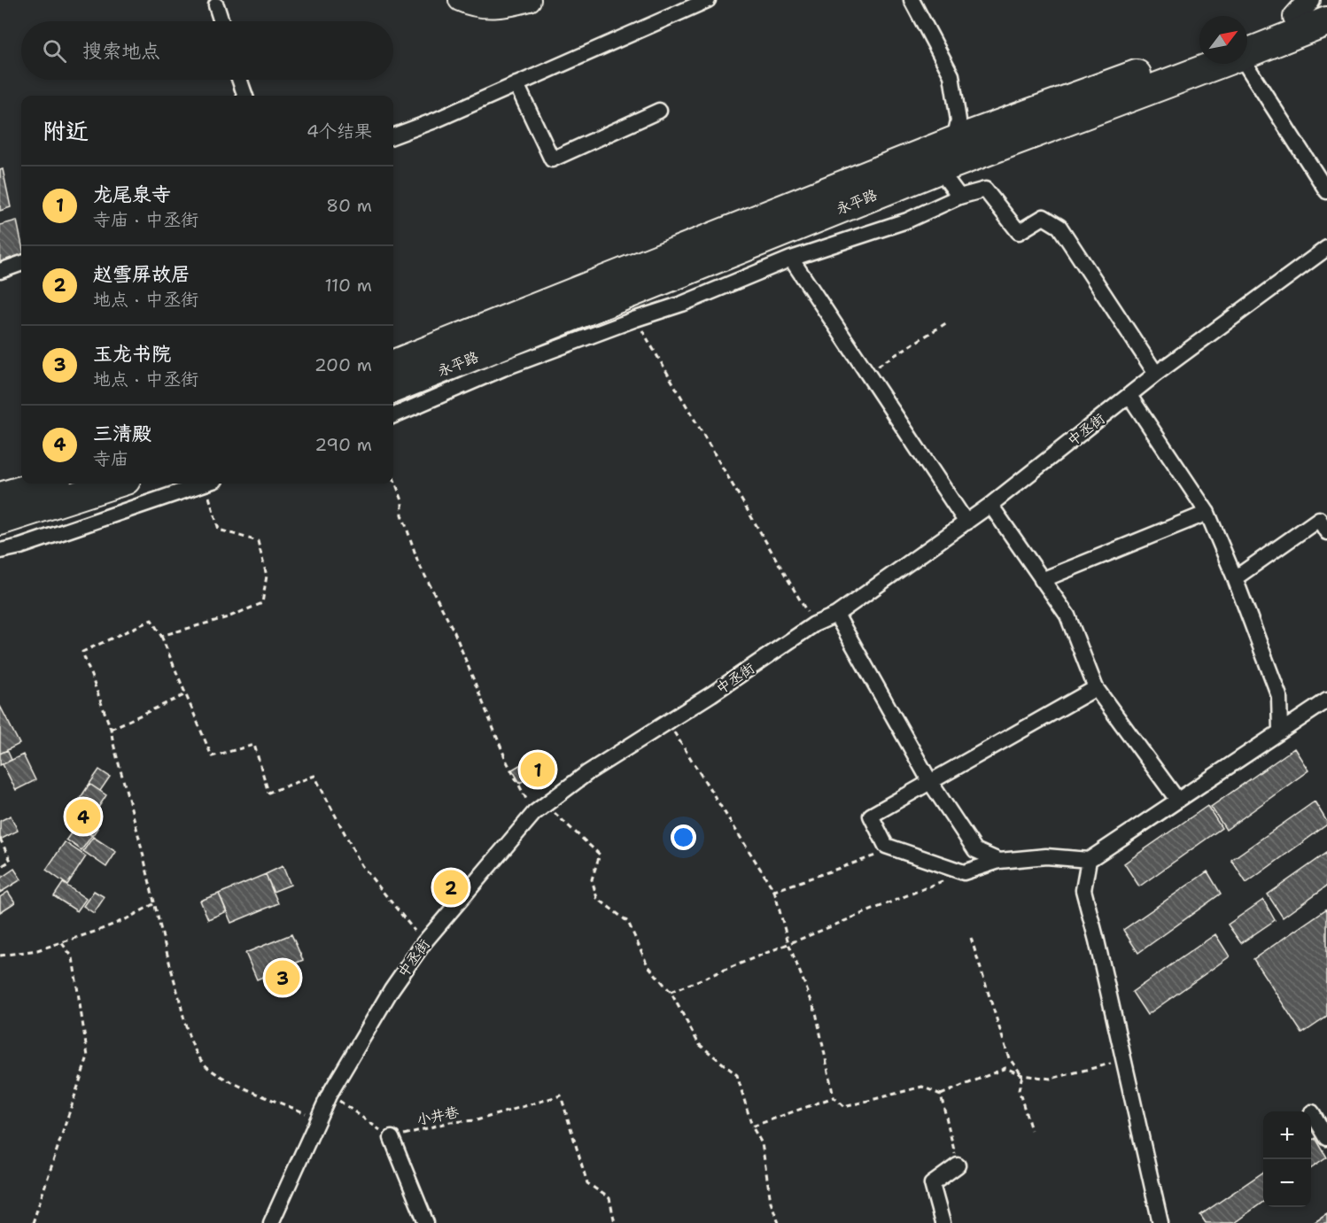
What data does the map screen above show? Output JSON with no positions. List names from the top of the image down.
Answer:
{
  "streets": {
    "highway": ["永平路"],
    "street": ["中丞街"],
    "path": ["小井巷"]
  },
  "north": "top right",
  "page": {
    "search": "搜索地点",
    "heading": ["附近", "4个结果"],
    "list": [
      {
        "mark": "1",
        "name": "龙尾泉寺",
        "note": "寺庙 · 中丞街",
        "value": "80 m"
      },
      {
        "mark": "2",
        "name": "赵雪屏故居",
        "note": "地点 · 中丞街",
        "value": "110 m"
      },
      {
        "mark": "3",
        "name": "玉龙书院",
        "note": "地点 · 中丞街",
        "value": "200 m"
      },
      {
        "mark": "4",
        "name": "三清殿",
        "note": "寺庙",
        "value": "290 m"
      }
    ],
    "pins": [
      "1",
      "4",
      "2",
      "3"
    ],
    "map_buttons": ["+", "−"]
  }
}
